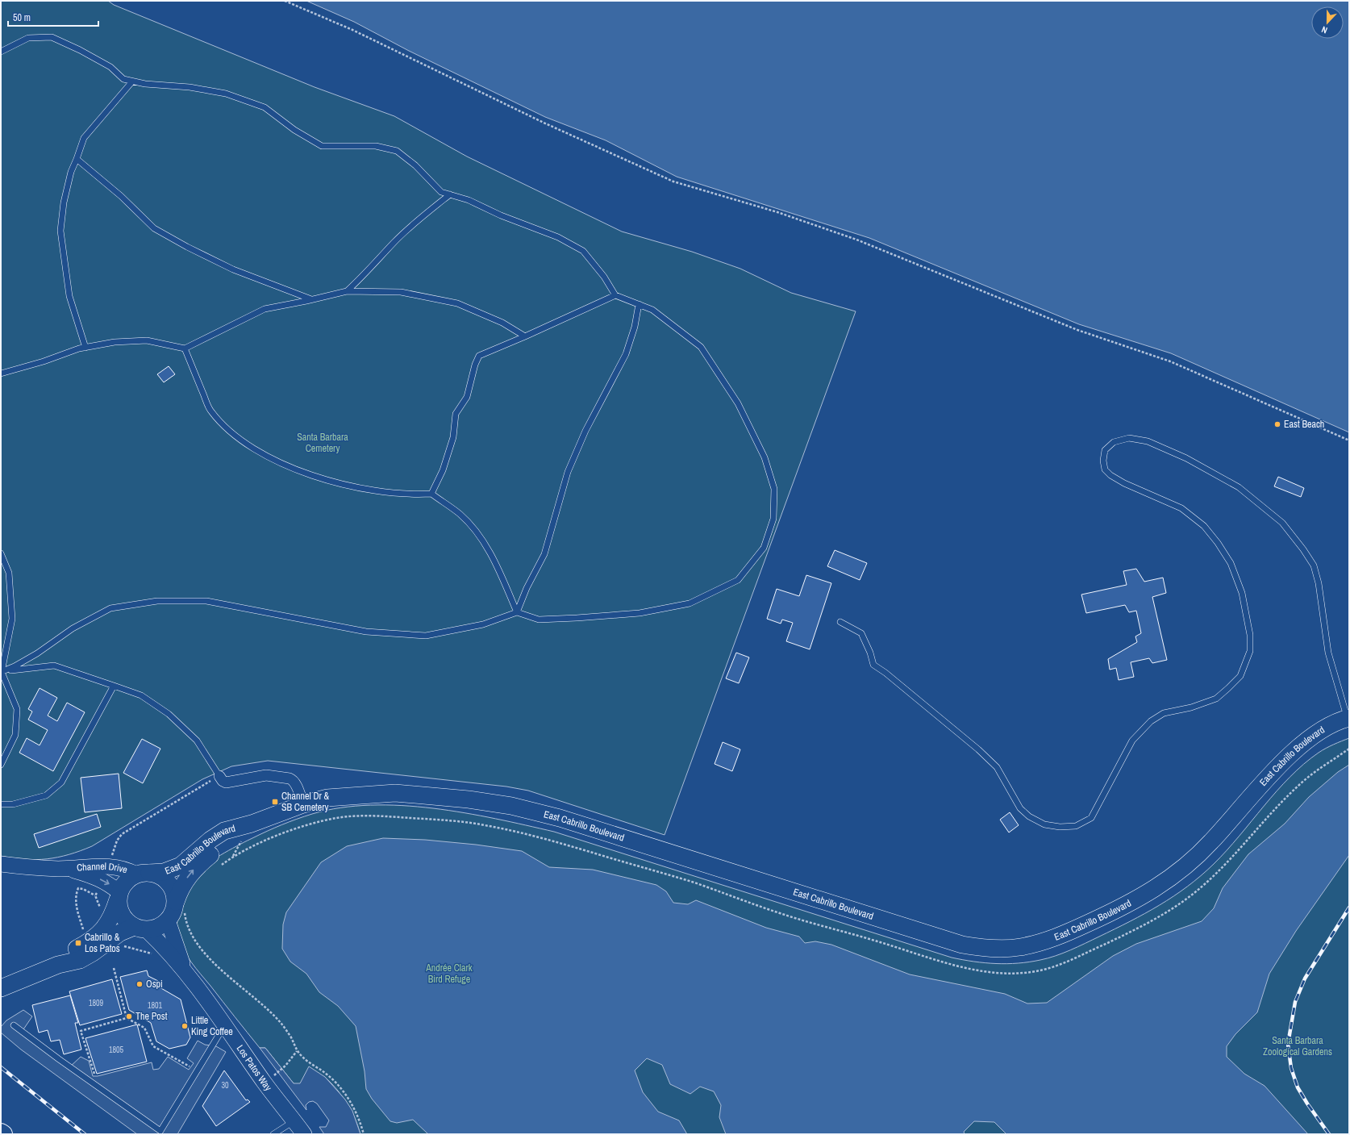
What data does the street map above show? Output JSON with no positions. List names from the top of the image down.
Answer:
{
  "streets": {
    "main road": ["East Cabrillo Boulevard", "Channel Drive", "Los Patos Way"]
  },
  "crossings": [
    ["East Cabrillo Boulevard", "Channel Drive"],
    ["East Cabrillo Boulevard", "Los Patos Way"],
    ["Channel Drive", "Los Patos Way"]
  ],
  "parks": ["Santa Barbara Cemetery", "Andrée Clark Bird Refuge", "Santa Barbara Zoological Gardens"],
  "places": {
    "other": [
      "East Beach",
      "Ospi",
      "The Post",
      "Little King Coffee"
    ],
    "transit": ["Channel Dr & SB Cemetery", "Cabrillo & Los Patos"]
  },
  "house_numbers": [
    "1809",
    "1801",
    "1805",
    "30"
  ],
  "scale_bar": "50 m",
  "north": "bottom"
}
